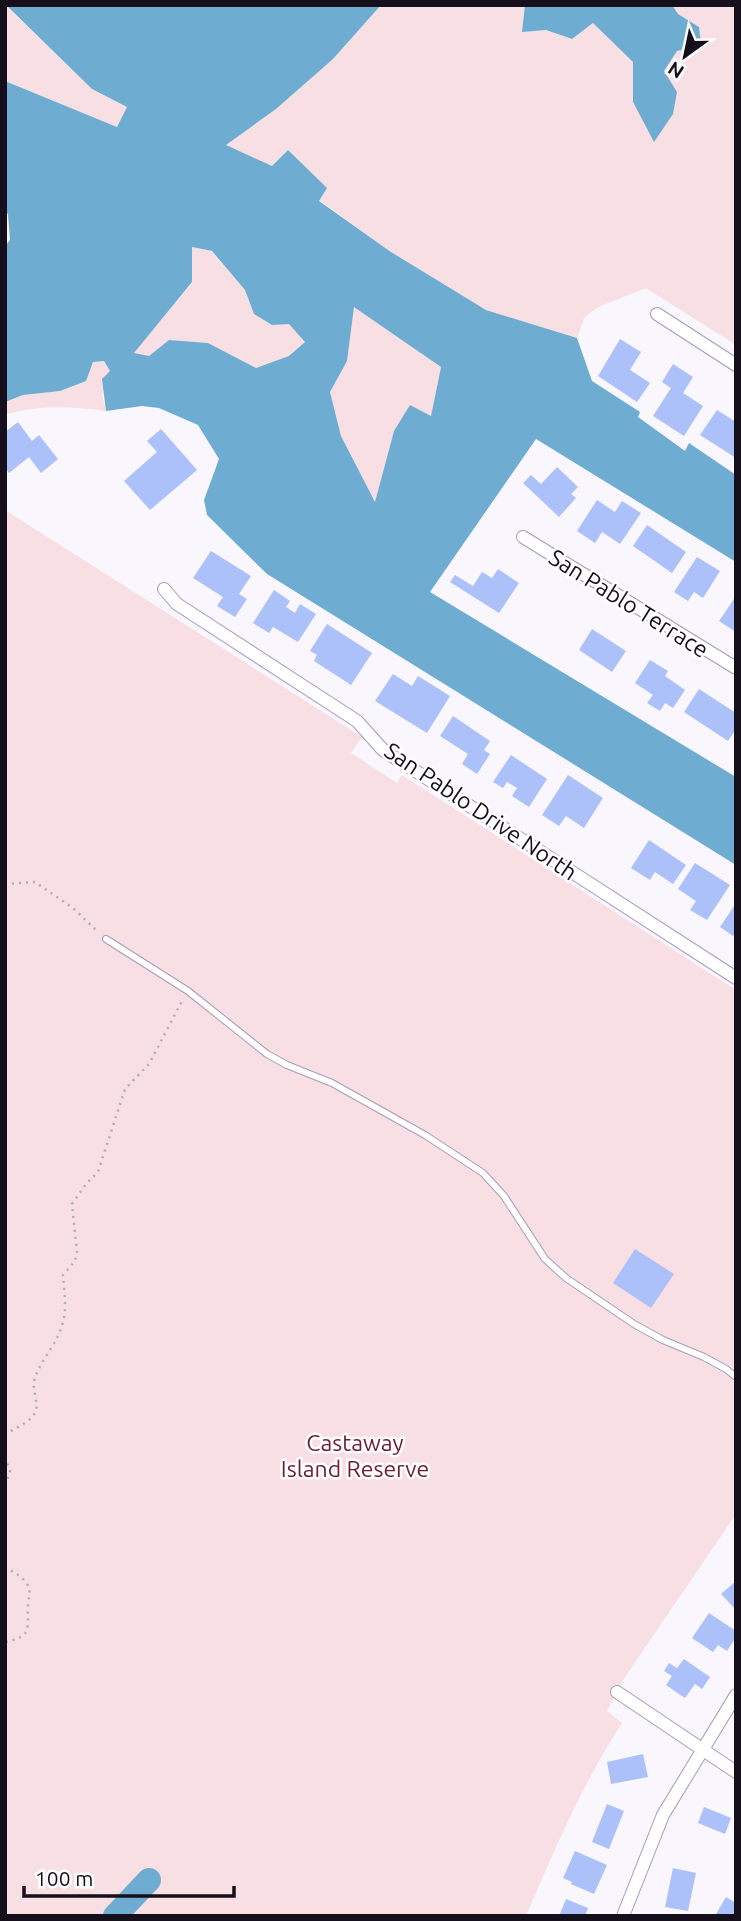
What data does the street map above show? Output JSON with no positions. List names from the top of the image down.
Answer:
{
  "streets": {
    "street": ["San Pablo Terrace", "San Pablo Drive North"]
  },
  "parks": ["Castaway Island Reserve"],
  "scale_bar": "100 m",
  "north": "bottom left"
}
